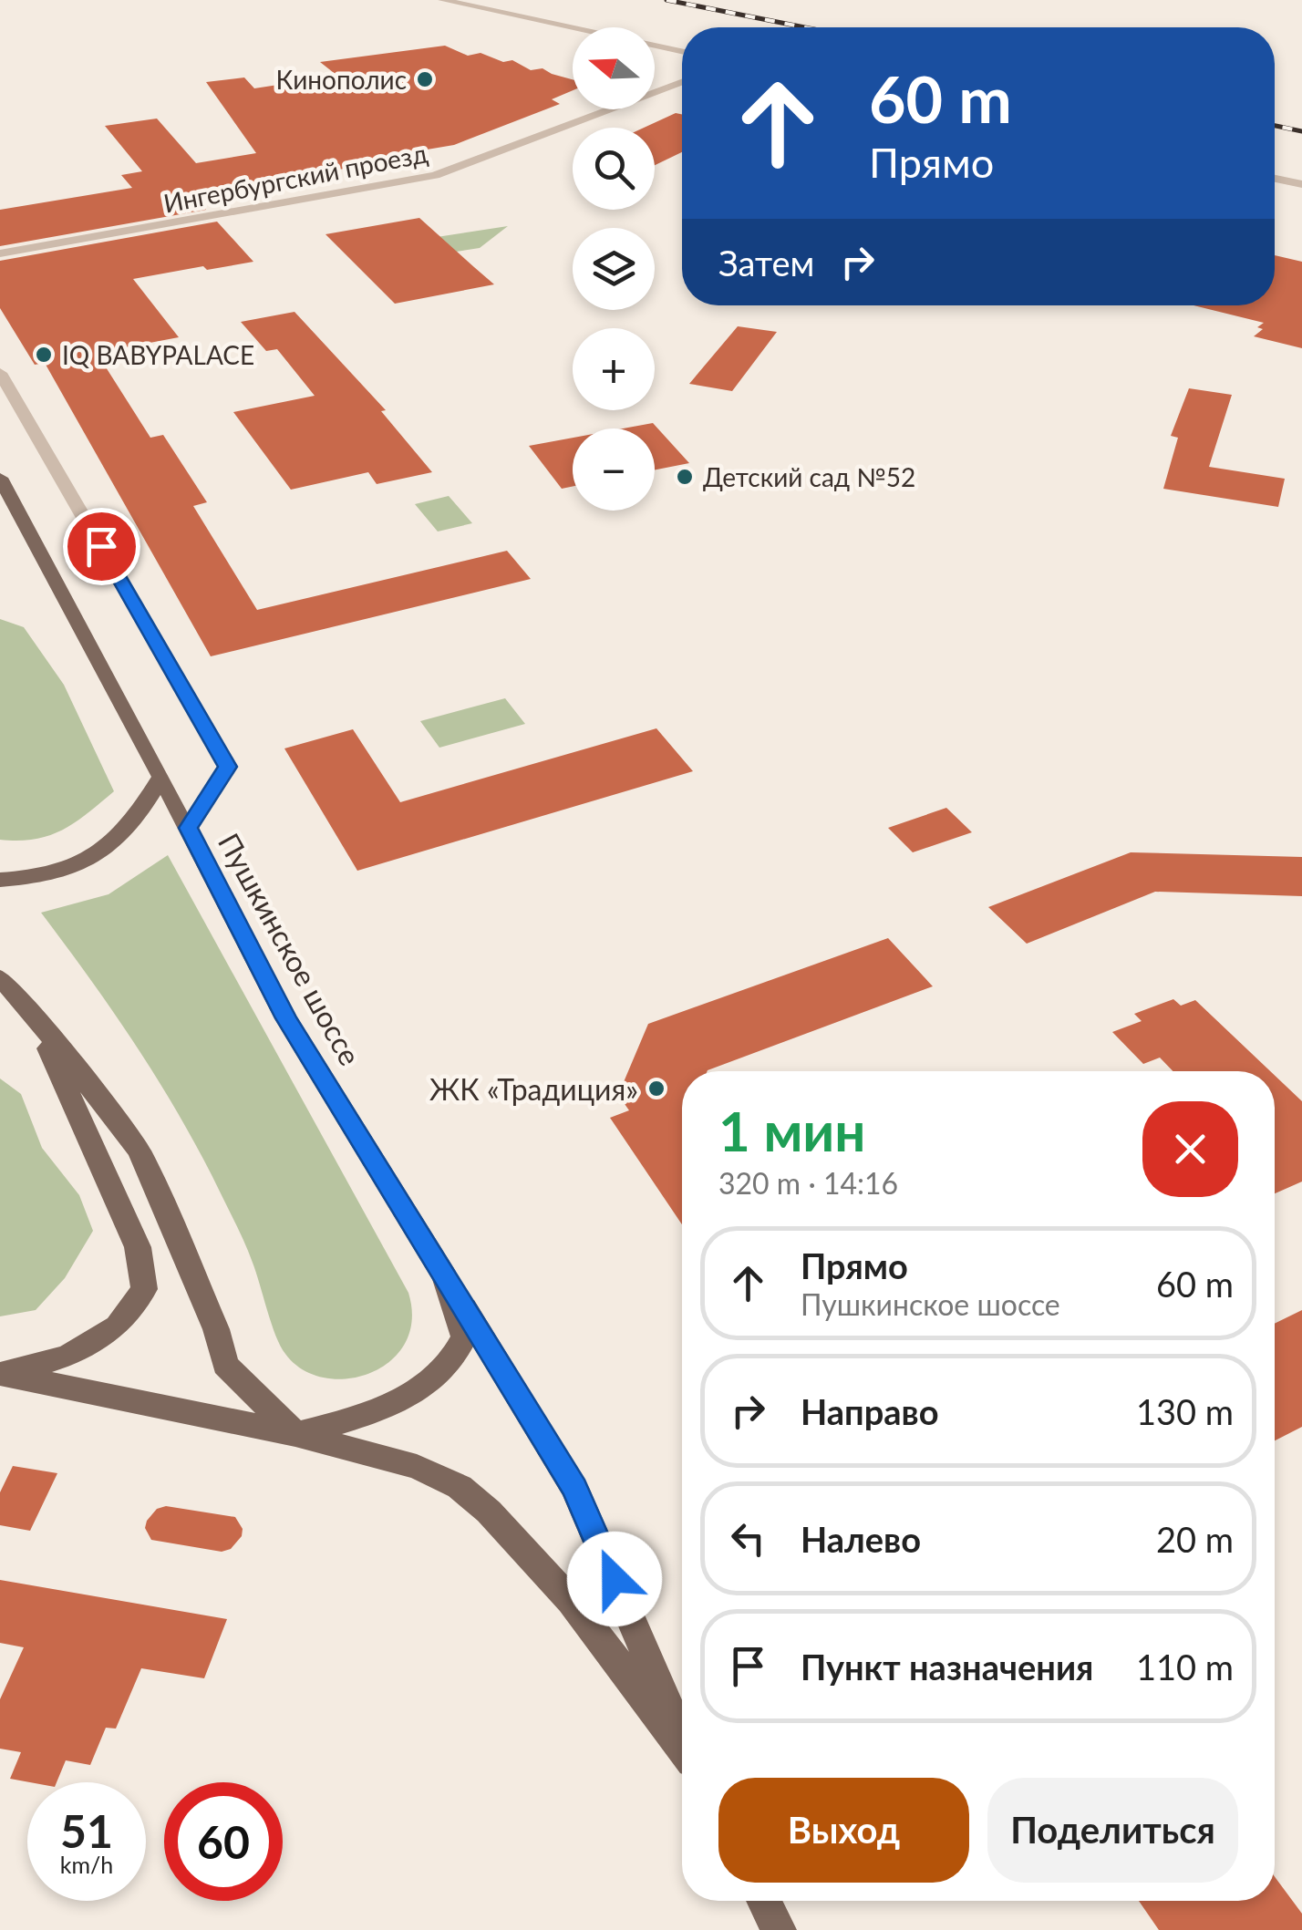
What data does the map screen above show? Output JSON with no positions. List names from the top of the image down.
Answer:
{
  "streets": {
    "main road": ["Пушкинское шоссе"],
    "street": ["Ингербургский проезд"]
  },
  "places": [
    "Кинополис",
    "IQ BABYPALACE",
    "Детский сад №52",
    "ЖК «Традиция»"
  ],
  "north": "left",
  "page": {
    "map_buttons": ["+", "−"],
    "turn": ["60 m", "Прямо"],
    "then": "Затем",
    "heading": ["1 мин", "320 m · 14:16"],
    "list": [
      {
        "name": "Прямо",
        "note": "Пушкинское шоссе",
        "value": "60 m"
      },
      {
        "name": "Направо",
        "value": "130 m"
      },
      {
        "name": "Налево",
        "value": "20 m"
      },
      {
        "name": "Пункт назначения",
        "value": "110 m"
      }
    ],
    "buttons": ["Выход", "Поделиться"],
    "speed": "51 km/h",
    "limit": "60"
  }
}
